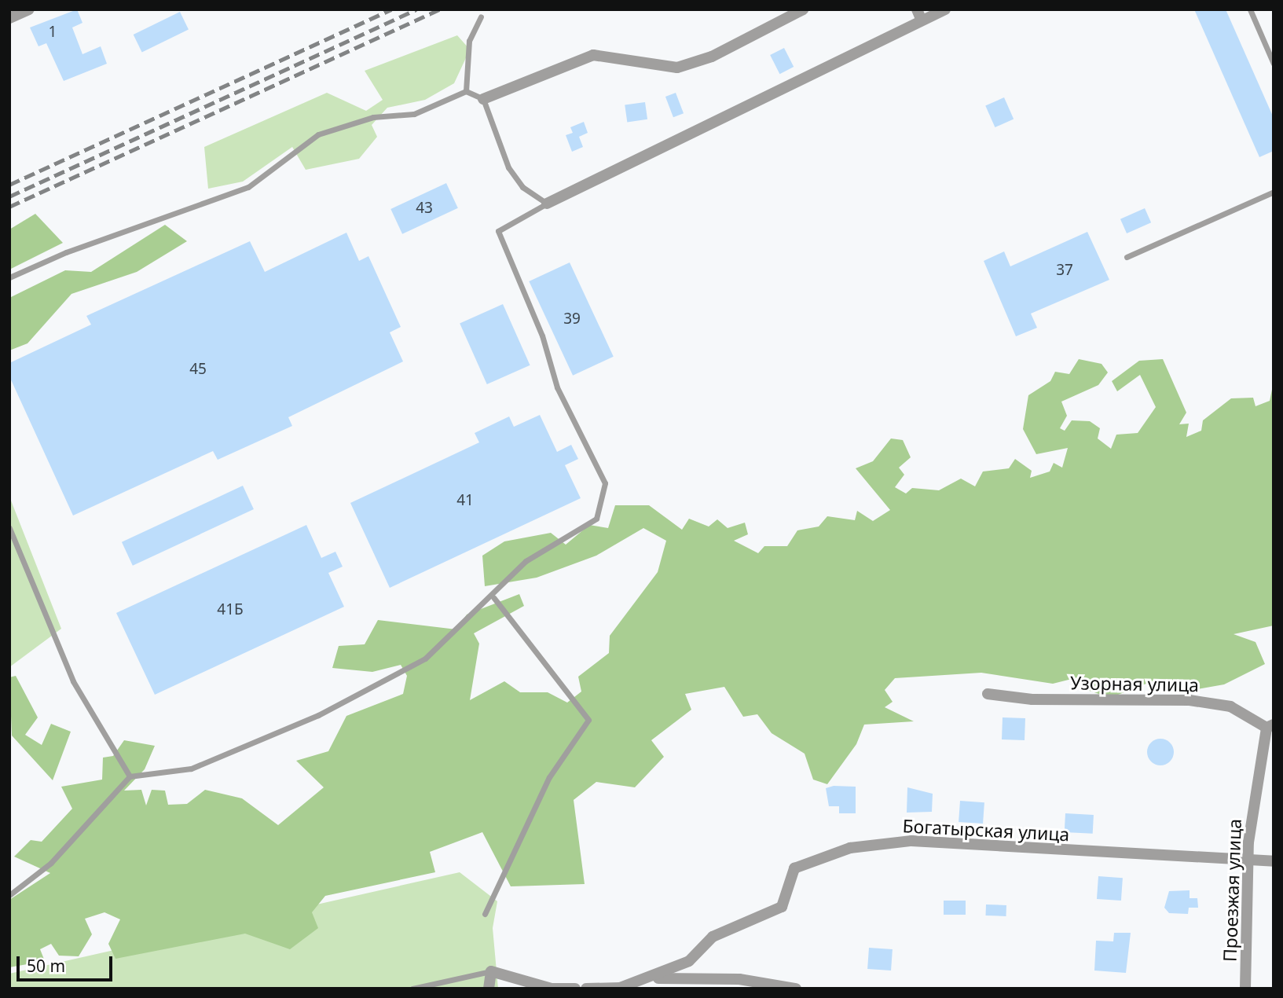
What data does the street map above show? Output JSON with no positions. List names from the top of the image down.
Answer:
{
  "streets": {
    "street": ["Узорная улица", "Богатырская улица", "Проезжая улица"]
  },
  "crossings": [
    ["Узорная улица", "Проезжая улица"],
    ["Богатырская улица", "Проезжая улица"]
  ],
  "house_numbers": [
    "1",
    "43",
    "37",
    "39",
    "45",
    "41",
    "41Б"
  ],
  "scale_bar": "50 m"
}
